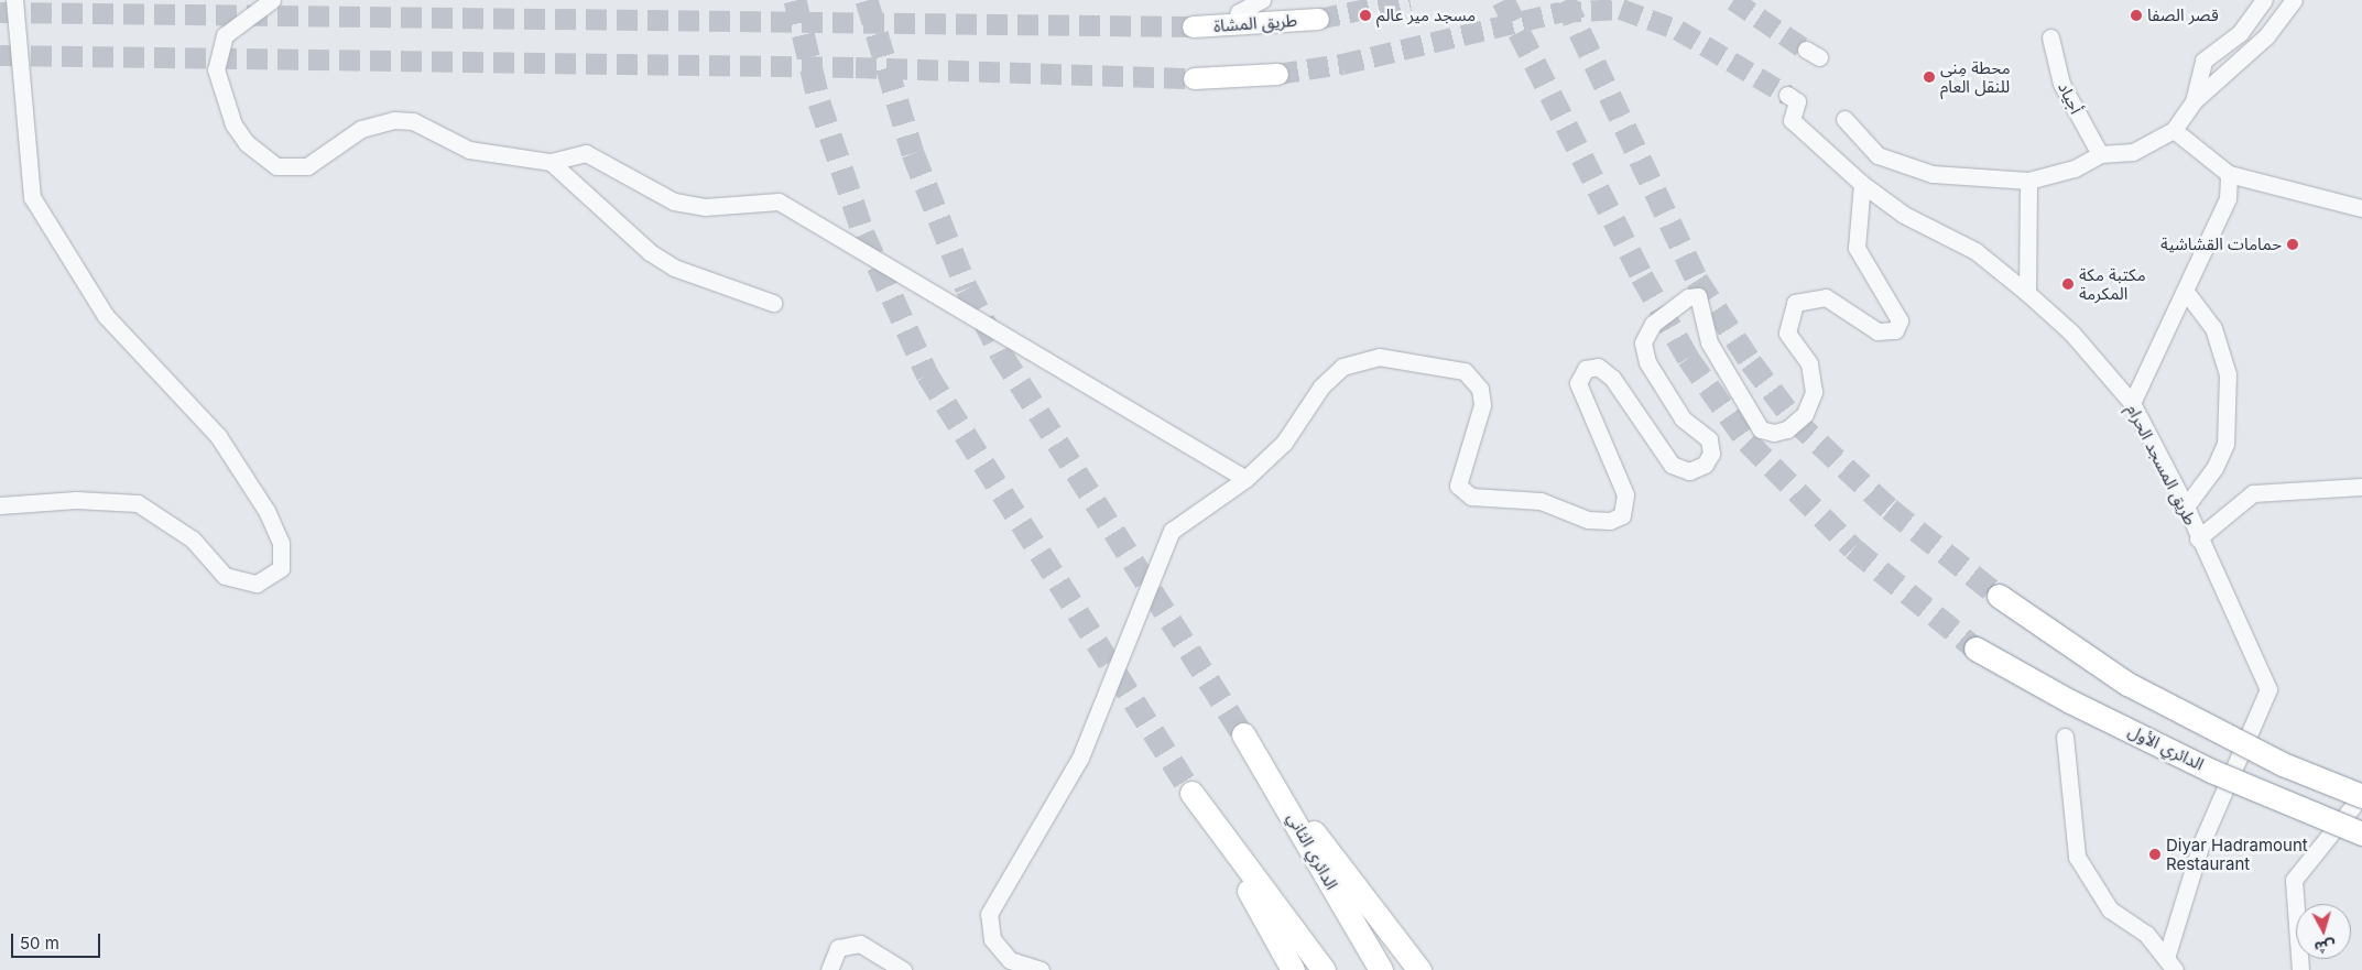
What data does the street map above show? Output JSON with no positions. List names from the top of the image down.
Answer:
{
  "streets": {
    "highway": ["الدائري الأول", "الدائري الثاني"],
    "main road": ["طريق المشاة"],
    "street": ["أجياد", "طريق المسجد الحرام"]
  },
  "places": [
    "مسجد مير عالم",
    "قصر الصفا",
    "محطة مِنى للنقل العام",
    "حمامات القشاشية",
    "مكتبة مكة المكرمة",
    "Diyar Hadramount Restaurant"
  ],
  "scale_bar": "50 m",
  "north": "bottom"
}
